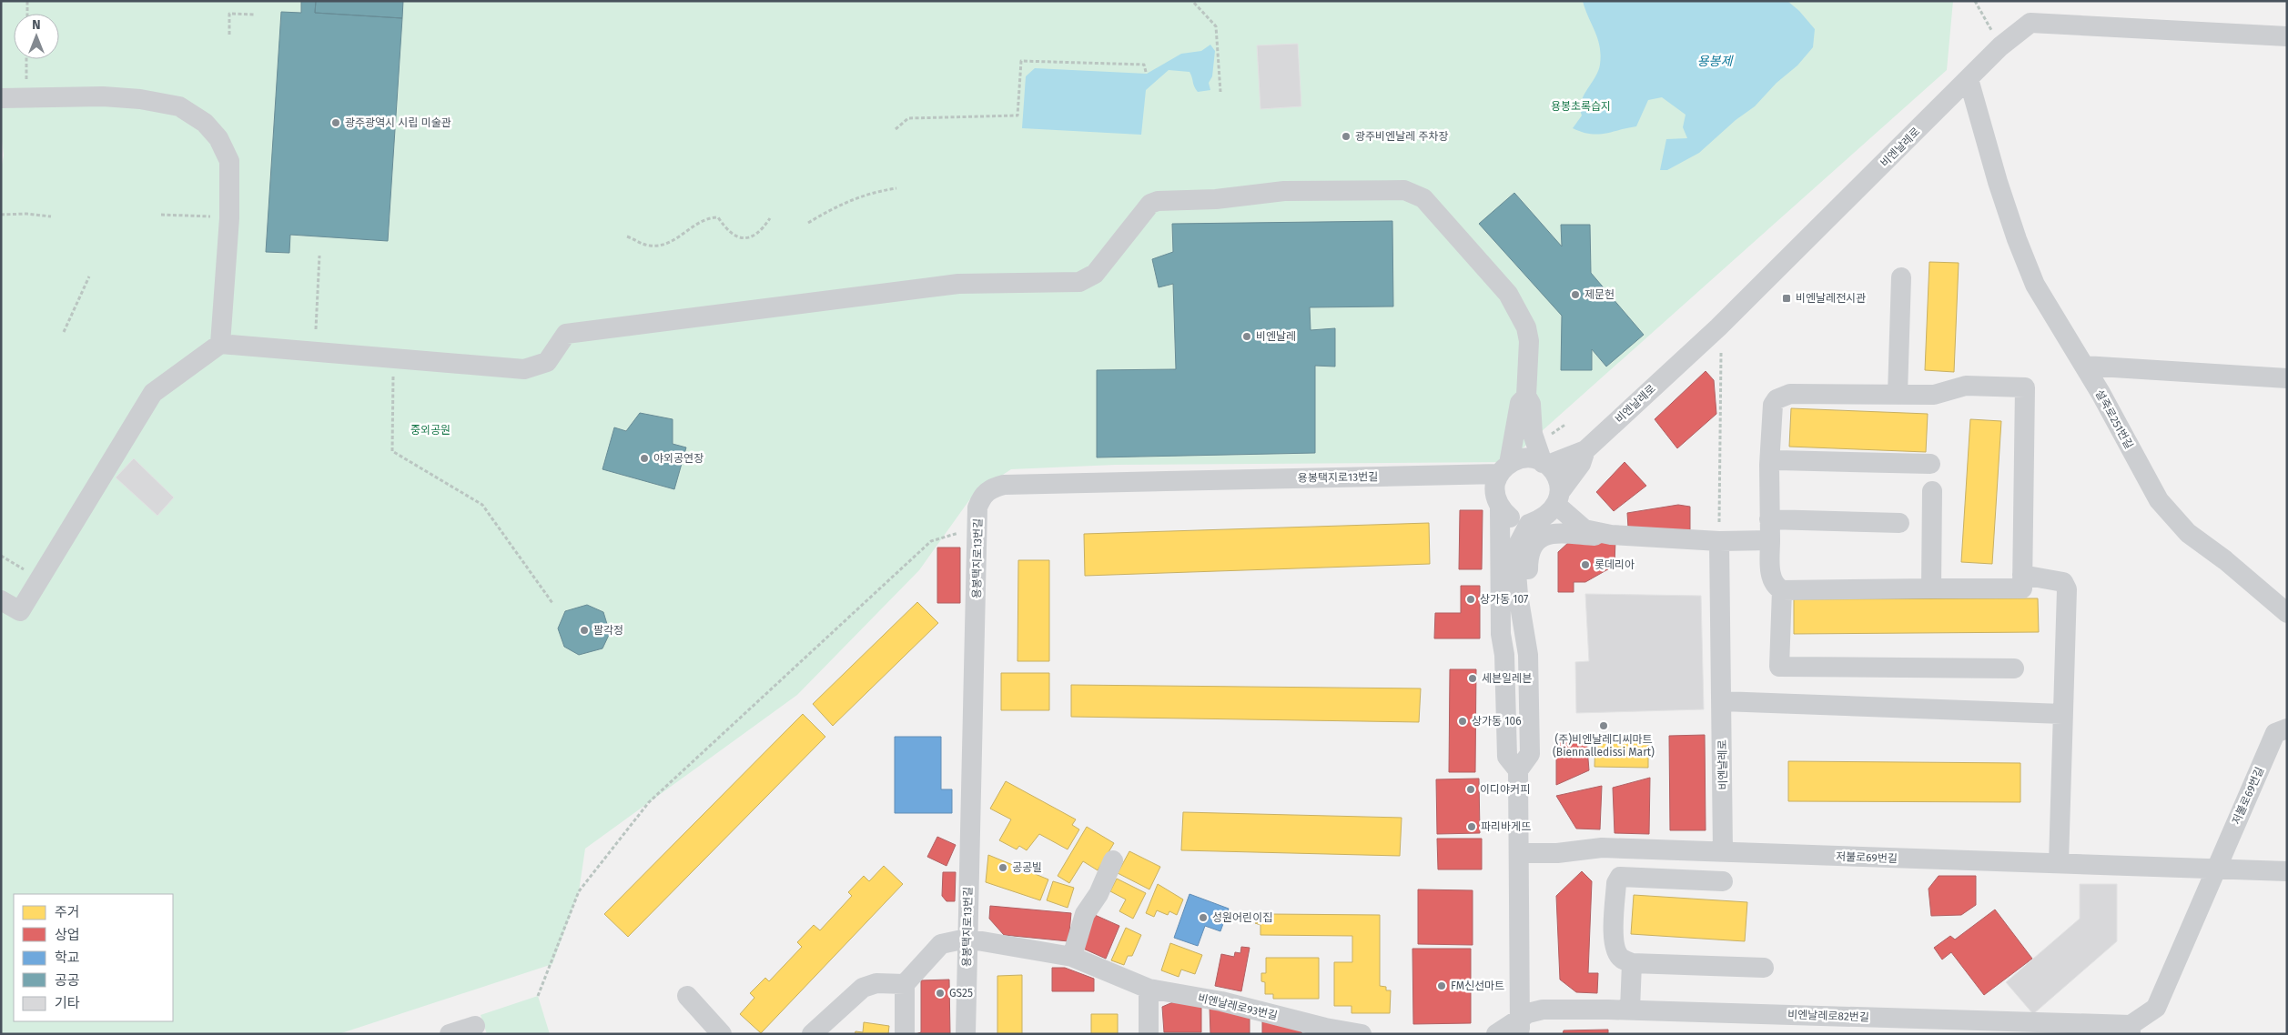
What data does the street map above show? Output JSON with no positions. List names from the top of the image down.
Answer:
{
  "streets": {
    "street": [
      "비엔날레로",
      "설죽로251번길",
      "용봉택지로13번길",
      "저불로69번길",
      "비엔날레로93번길",
      "비엔날레로82번길"
    ]
  },
  "crossings": [
    ["비엔날레로", "설죽로251번길"],
    ["비엔날레로", "저불로69번길"],
    ["용봉택지로13번길", "비엔날레로93번길"]
  ],
  "water": ["용봉제"],
  "parks": ["용봉초록습지", "중외공원"],
  "places": {
    "other": [
      "광주광역시 시립 미술관",
      "광주비엔날레 주차장",
      "제문헌",
      "비엔날레",
      "야외공연장",
      "롯데리아",
      "상가동 107",
      "팔각정",
      "세븐일레븐",
      "상가동 106",
      "(주)비엔날레디씨마트 (Biennalledissi Mart)",
      "이디야커피",
      "파리바게뜨",
      "공공빌",
      "성원어린이집",
      "FM신선마트",
      "GS25"
    ],
    "transit": ["비엔날레전시관"]
  },
  "legend": [
    "주거",
    "상업",
    "학교",
    "공공",
    "기타"
  ],
  "north": "top"
}
